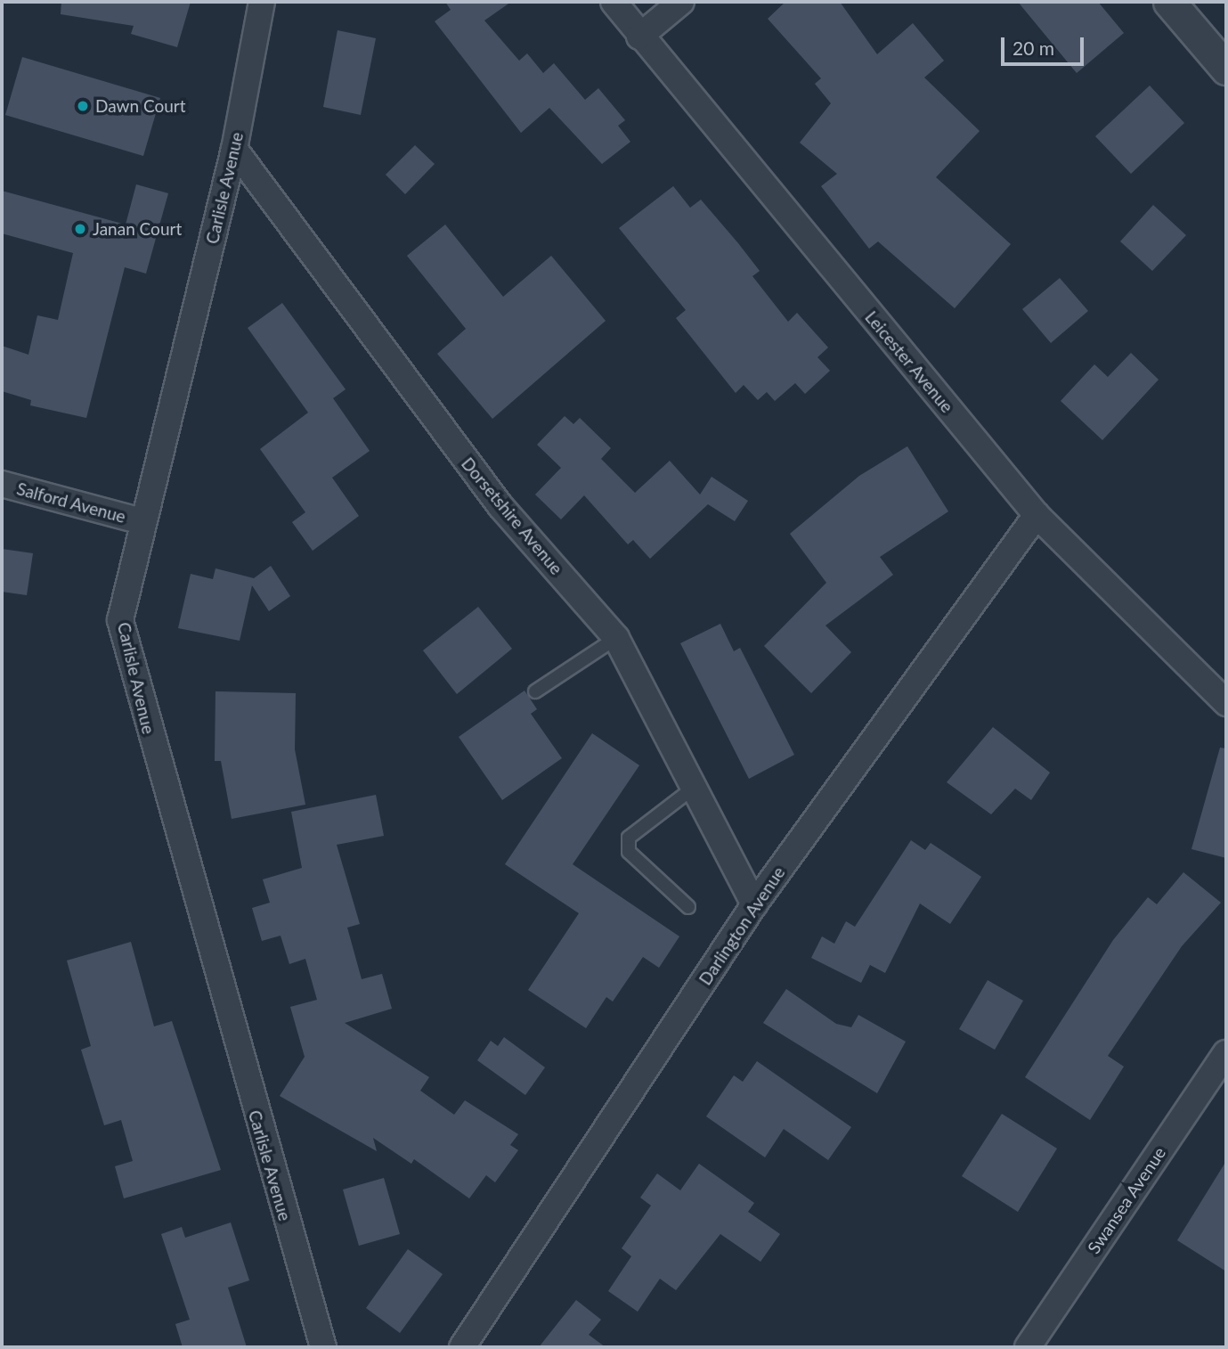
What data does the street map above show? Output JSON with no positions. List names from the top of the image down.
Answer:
{
  "streets": {
    "street": [
      "Carlisle Avenue",
      "Leicester Avenue",
      "Salford Avenue",
      "Dorsetshire Avenue",
      "Darlington Avenue",
      "Swansea Avenue"
    ]
  },
  "crossings": [
    ["Carlisle Avenue", "Salford Avenue"],
    ["Carlisle Avenue", "Dorsetshire Avenue"],
    ["Leicester Avenue", "Darlington Avenue"],
    ["Dorsetshire Avenue", "Darlington Avenue"]
  ],
  "places": ["Dawn Court", "Janan Court"],
  "scale_bar": "20 m"
}
